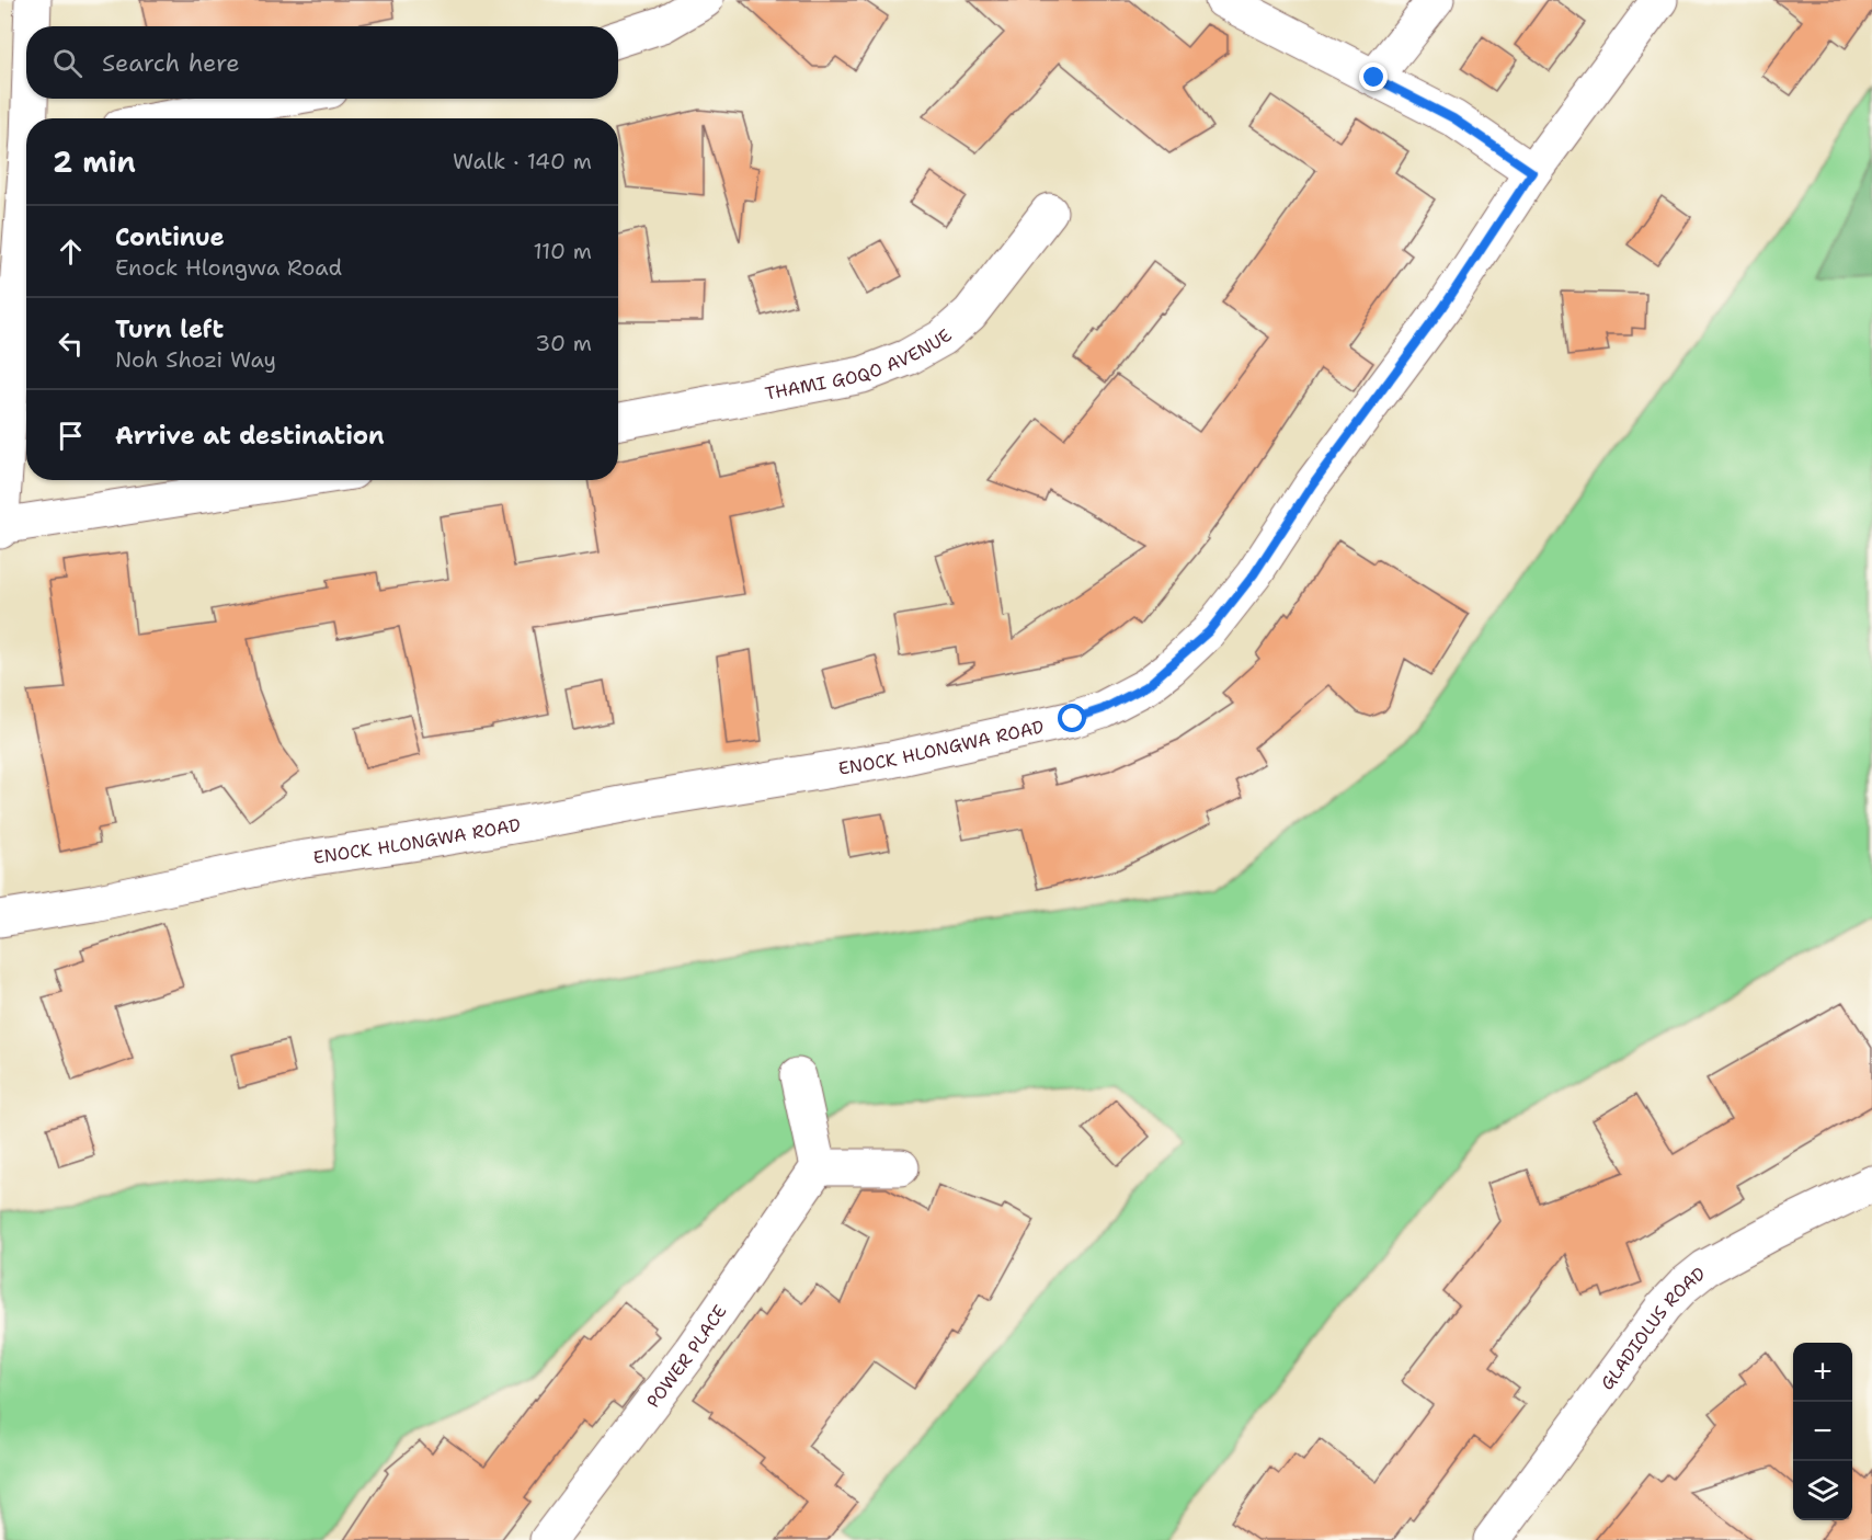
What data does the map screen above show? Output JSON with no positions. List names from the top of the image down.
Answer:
{
  "streets": {
    "street": [
      "THAMI GOQO AVENUE",
      "ENOCK HLONGWA ROAD",
      "GLADIOLUS ROAD",
      "POWER PLACE"
    ]
  },
  "page": {
    "search": "Search here",
    "heading": ["2 min", "Walk · 140 m"],
    "list": [
      ["Continue", "Enock Hlongwa Road", "110 m"],
      ["Turn left", "Noh Shozi Way", "30 m"],
      "Arrive at destination"
    ],
    "map_buttons": ["+", "−"]
  }
}
